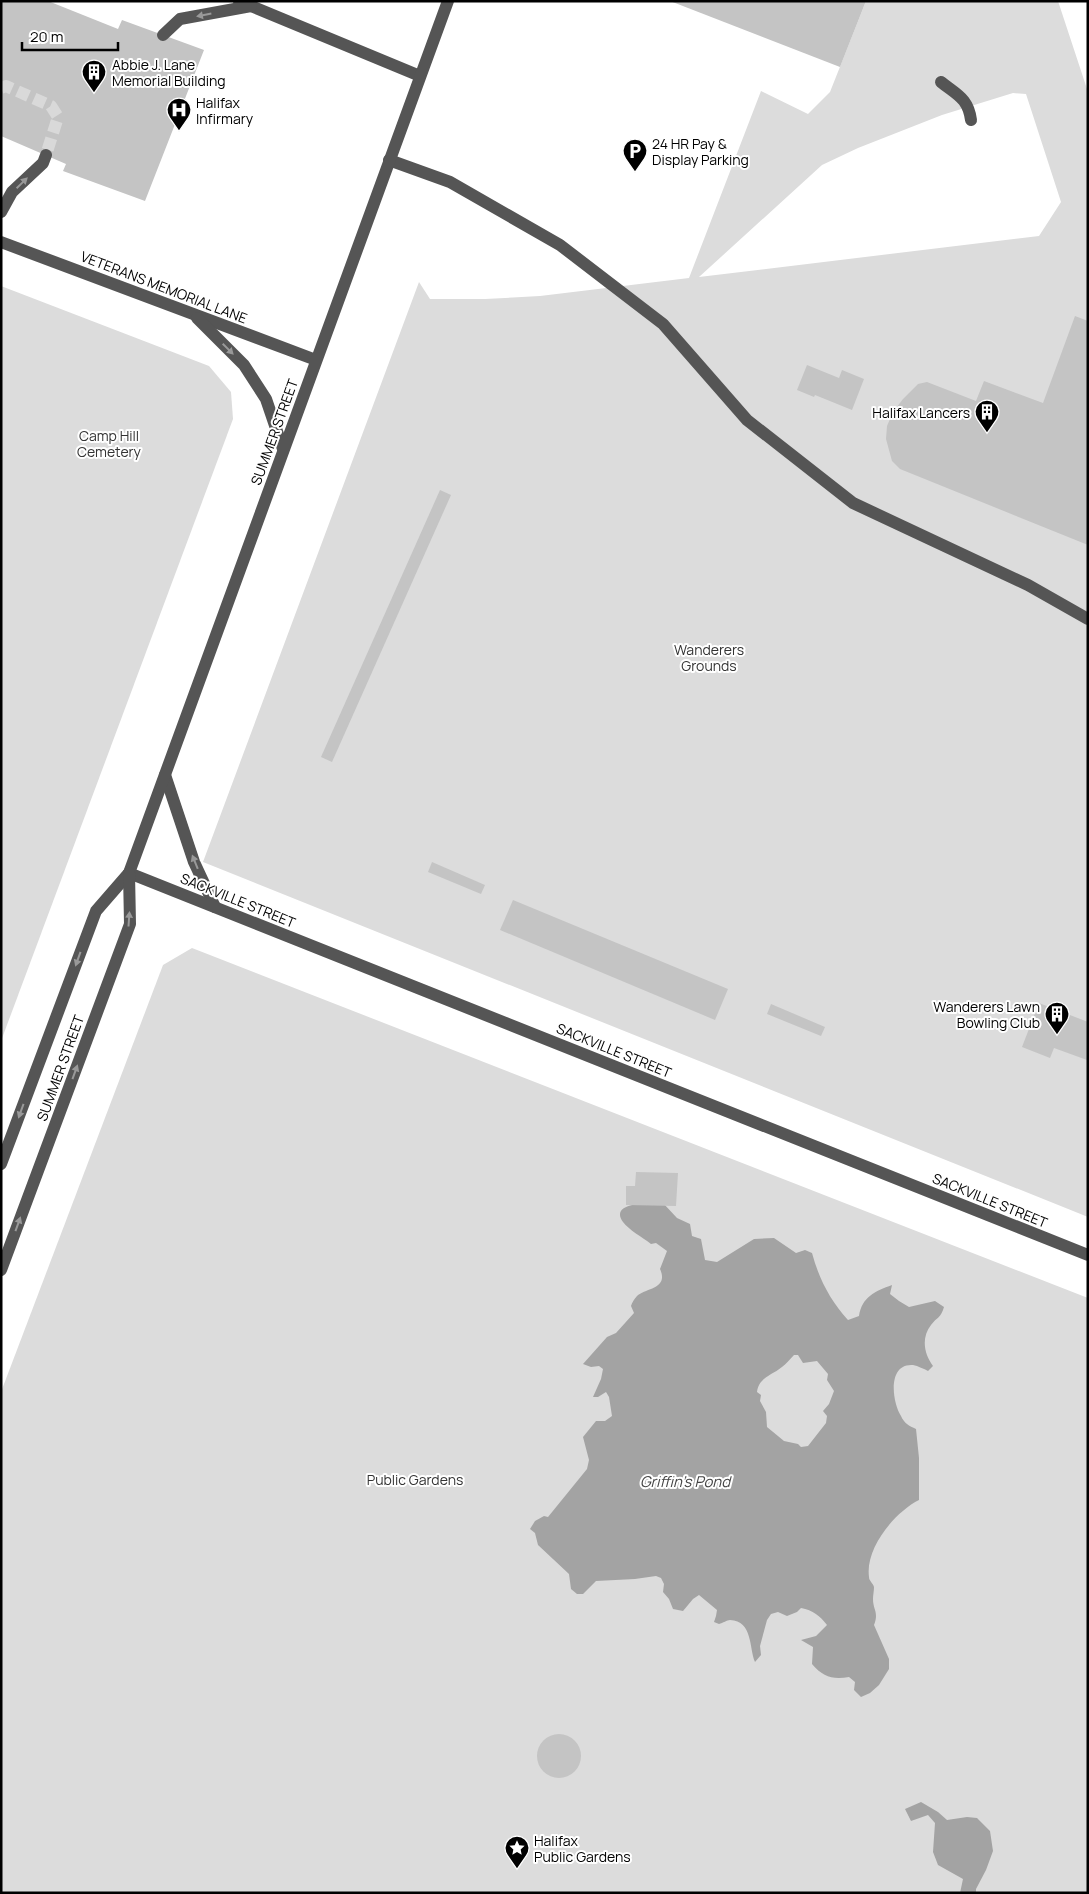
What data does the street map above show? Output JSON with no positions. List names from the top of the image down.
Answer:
{
  "streets": {
    "street": ["VETERANS MEMORIAL LANE", "SUMMER STREET", "SACKVILLE STREET"]
  },
  "crossings": [
    ["VETERANS MEMORIAL LANE", "SUMMER STREET"],
    ["SUMMER STREET", "SACKVILLE STREET"]
  ],
  "water": ["Griffin's Pond"],
  "parks": ["Camp Hill Cemetery", "Wanderers Grounds", "Public Gardens"],
  "places": {
    "building": ["Abbie J. Lane Memorial Building", "Halifax Lancers", "Wanderers Lawn Bowling Club"],
    "hospital": ["Halifax Infirmary"],
    "parking": ["24 HR Pay & Display Parking"],
    "place": ["Halifax Public Gardens"]
  },
  "scale_bar": "20 m"
}
